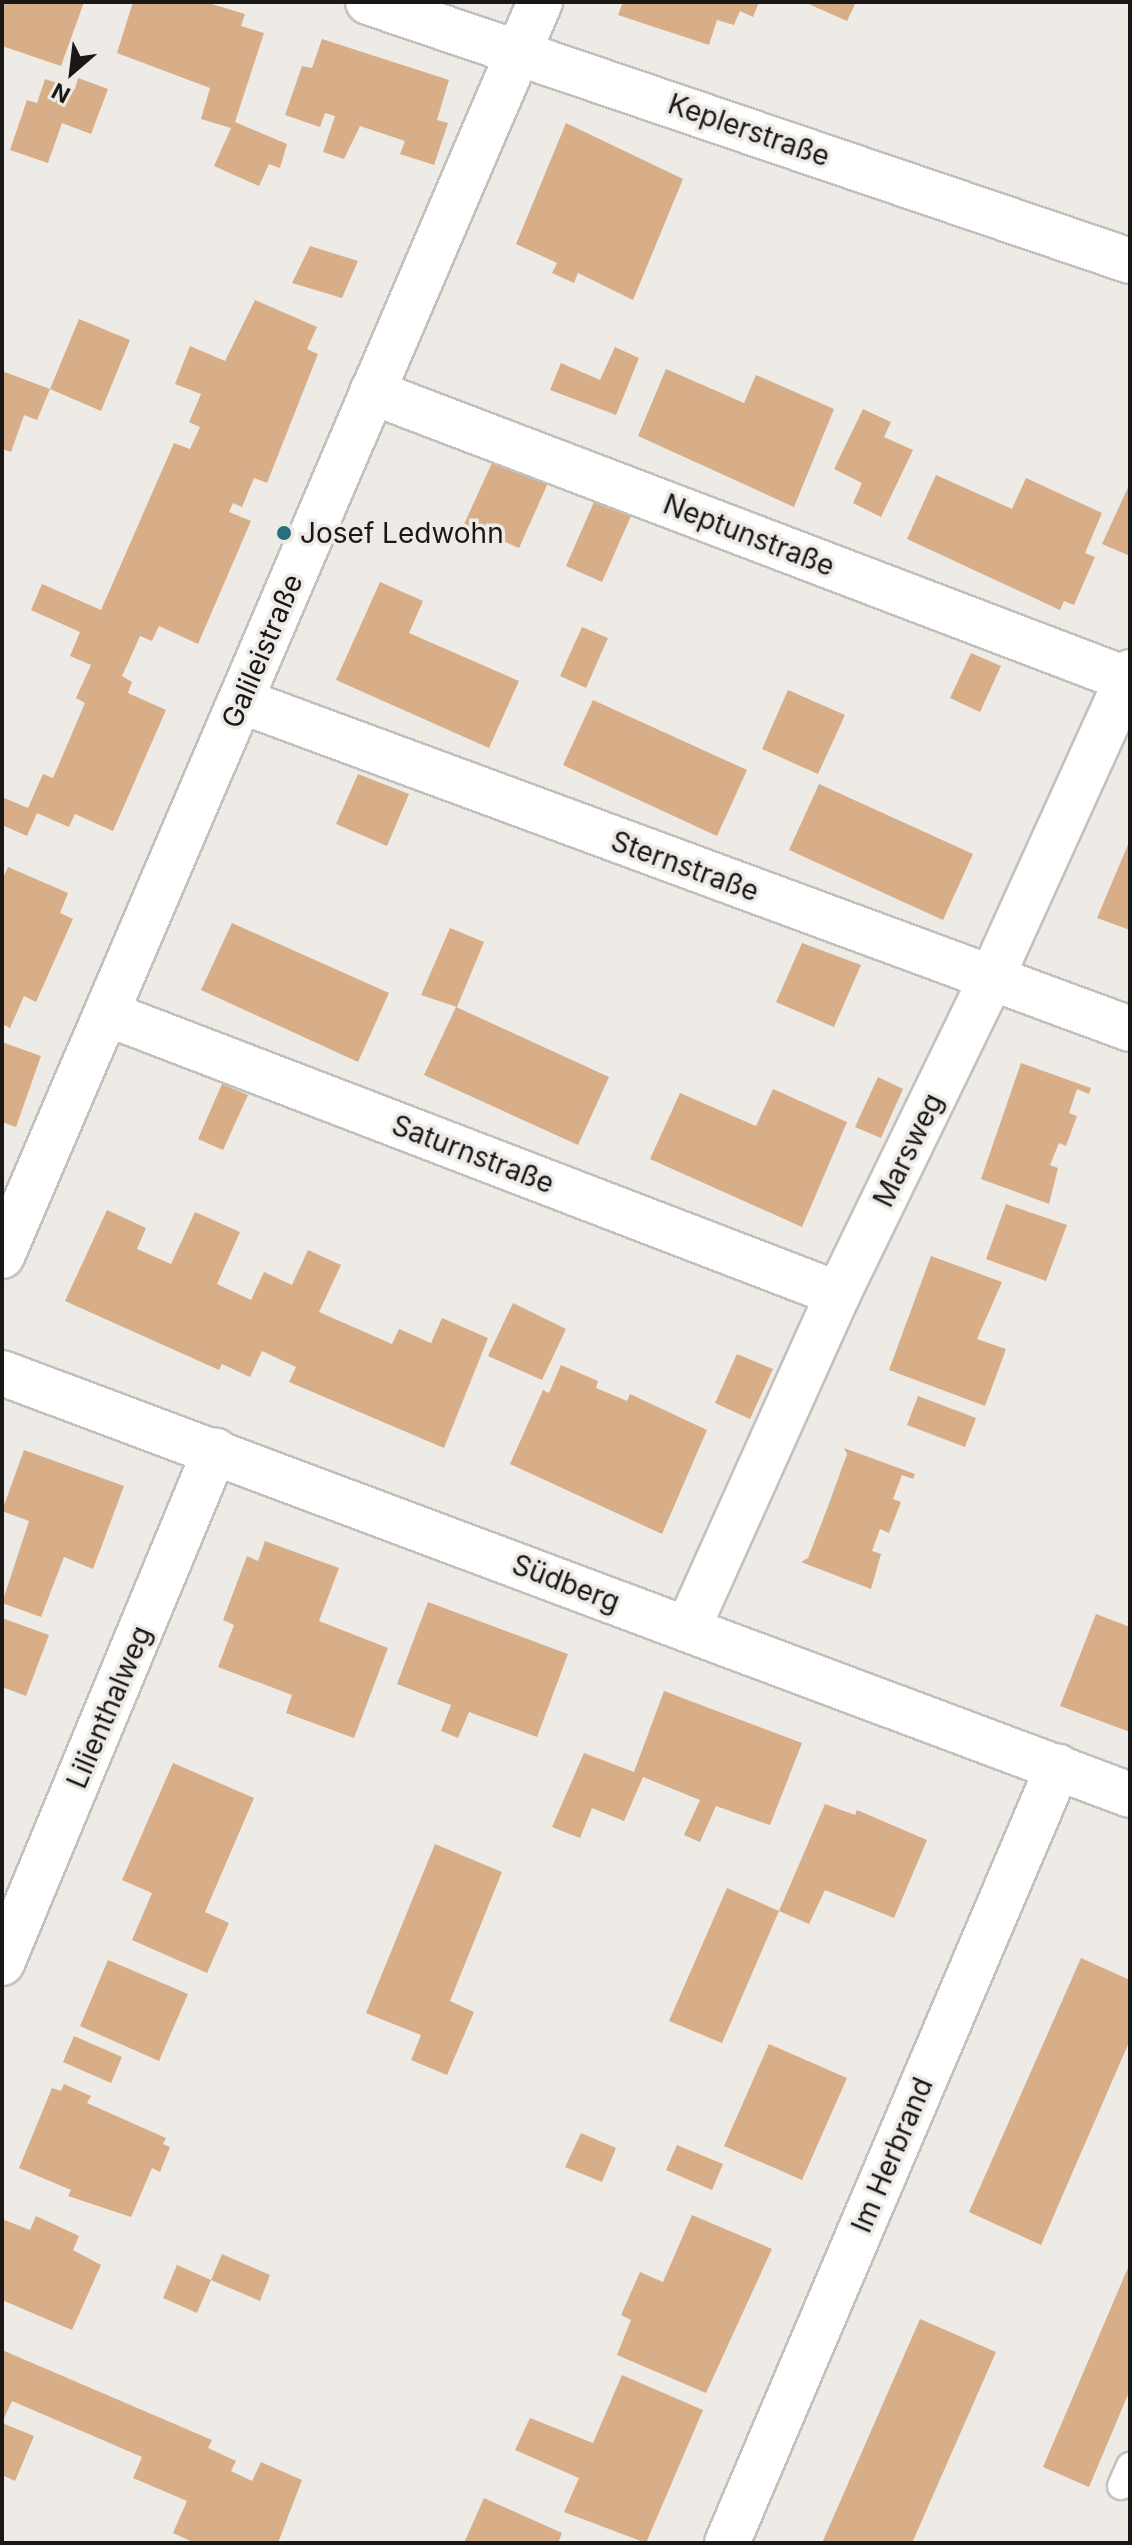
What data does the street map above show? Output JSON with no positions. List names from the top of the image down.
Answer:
{
  "streets": {
    "street": [
      "Keplerstraße",
      "Neptunstraße",
      "Galileistraße",
      "Sternstraße",
      "Marsweg",
      "Saturnstraße",
      "Südberg",
      "Lilienthalweg",
      "Im Herbrand"
    ]
  },
  "crossings": [
    ["Keplerstraße", "Galileistraße"],
    ["Neptunstraße", "Galileistraße"],
    ["Neptunstraße", "Marsweg"],
    ["Galileistraße", "Sternstraße"],
    ["Galileistraße", "Saturnstraße"],
    ["Sternstraße", "Marsweg"],
    ["Marsweg", "Saturnstraße"],
    ["Marsweg", "Südberg"],
    ["Südberg", "Lilienthalweg"],
    ["Südberg", "Im Herbrand"]
  ],
  "places": ["Josef Ledwohn"],
  "north": "bottom left"
}
